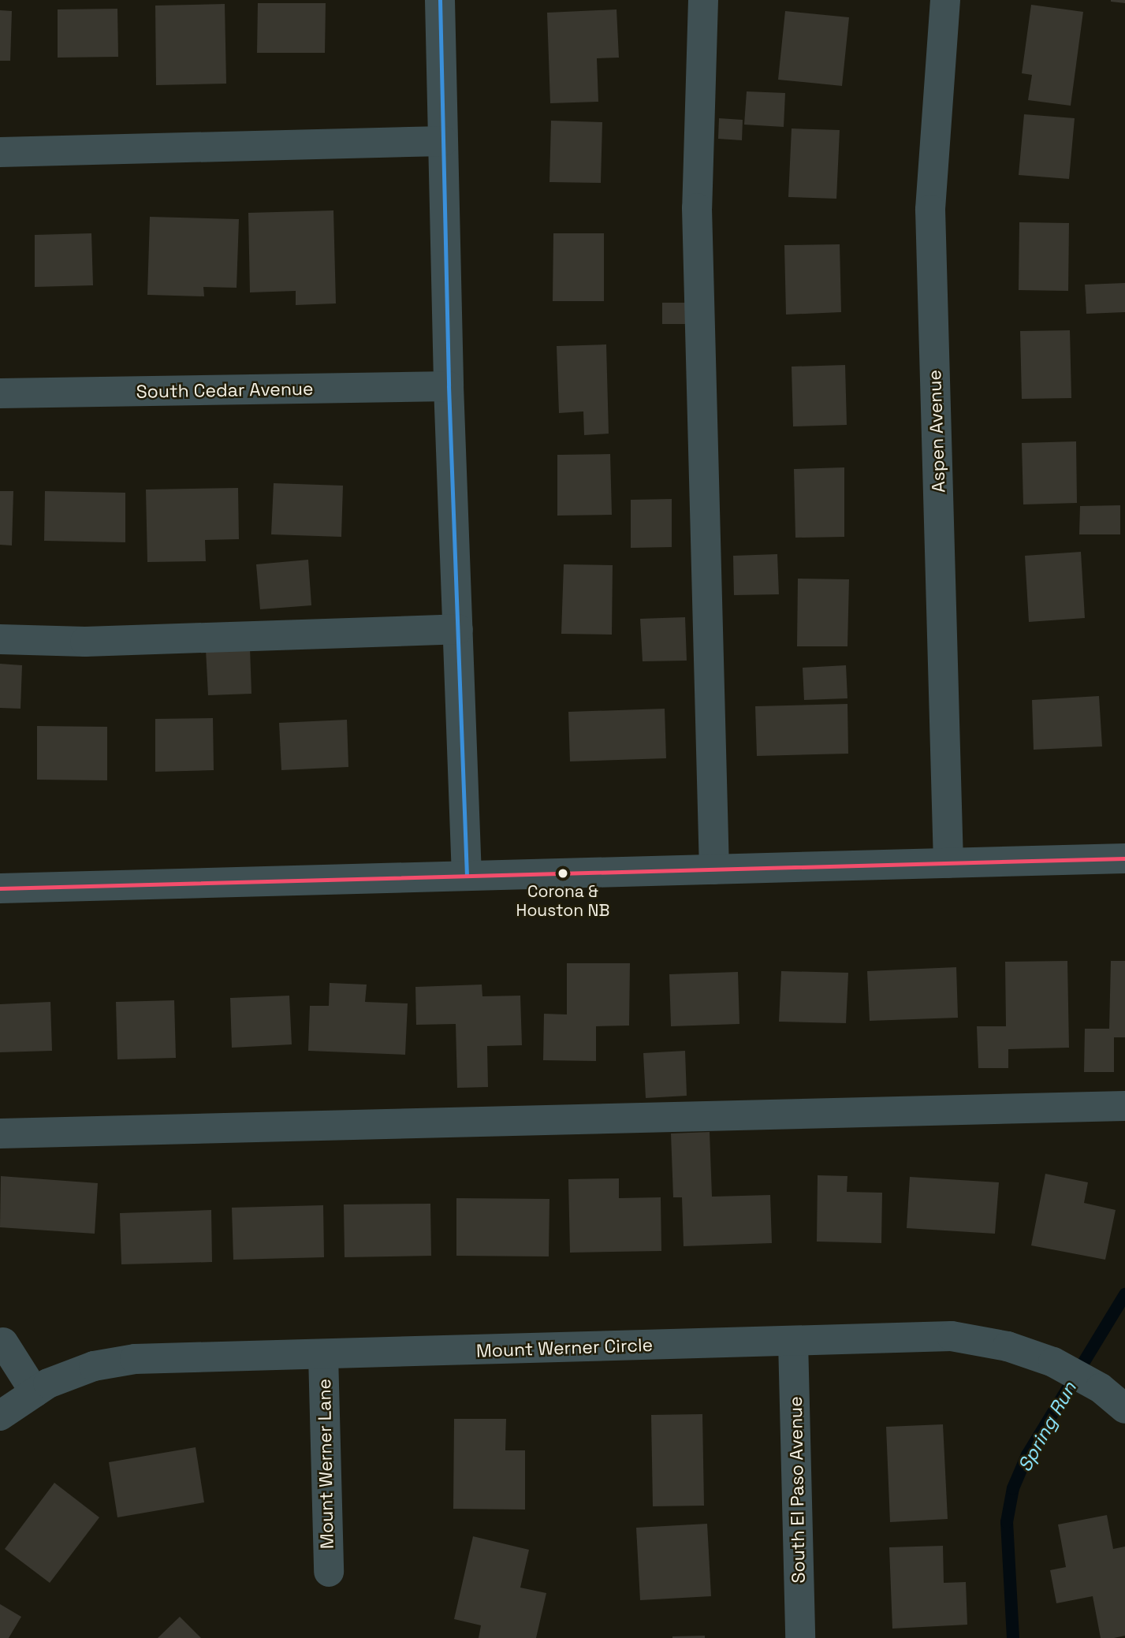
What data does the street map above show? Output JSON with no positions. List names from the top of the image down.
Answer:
{
  "streets": {
    "street": [
      "South Cedar Avenue",
      "Aspen Avenue",
      "Mount Werner Circle",
      "Mount Werner Lane",
      "South El Paso Avenue"
    ]
  },
  "crossings": [
    ["Mount Werner Circle", "Mount Werner Lane"],
    ["Mount Werner Circle", "South El Paso Avenue"]
  ],
  "water": ["Spring Run"],
  "places": ["Corona & Houston NB"]
}
